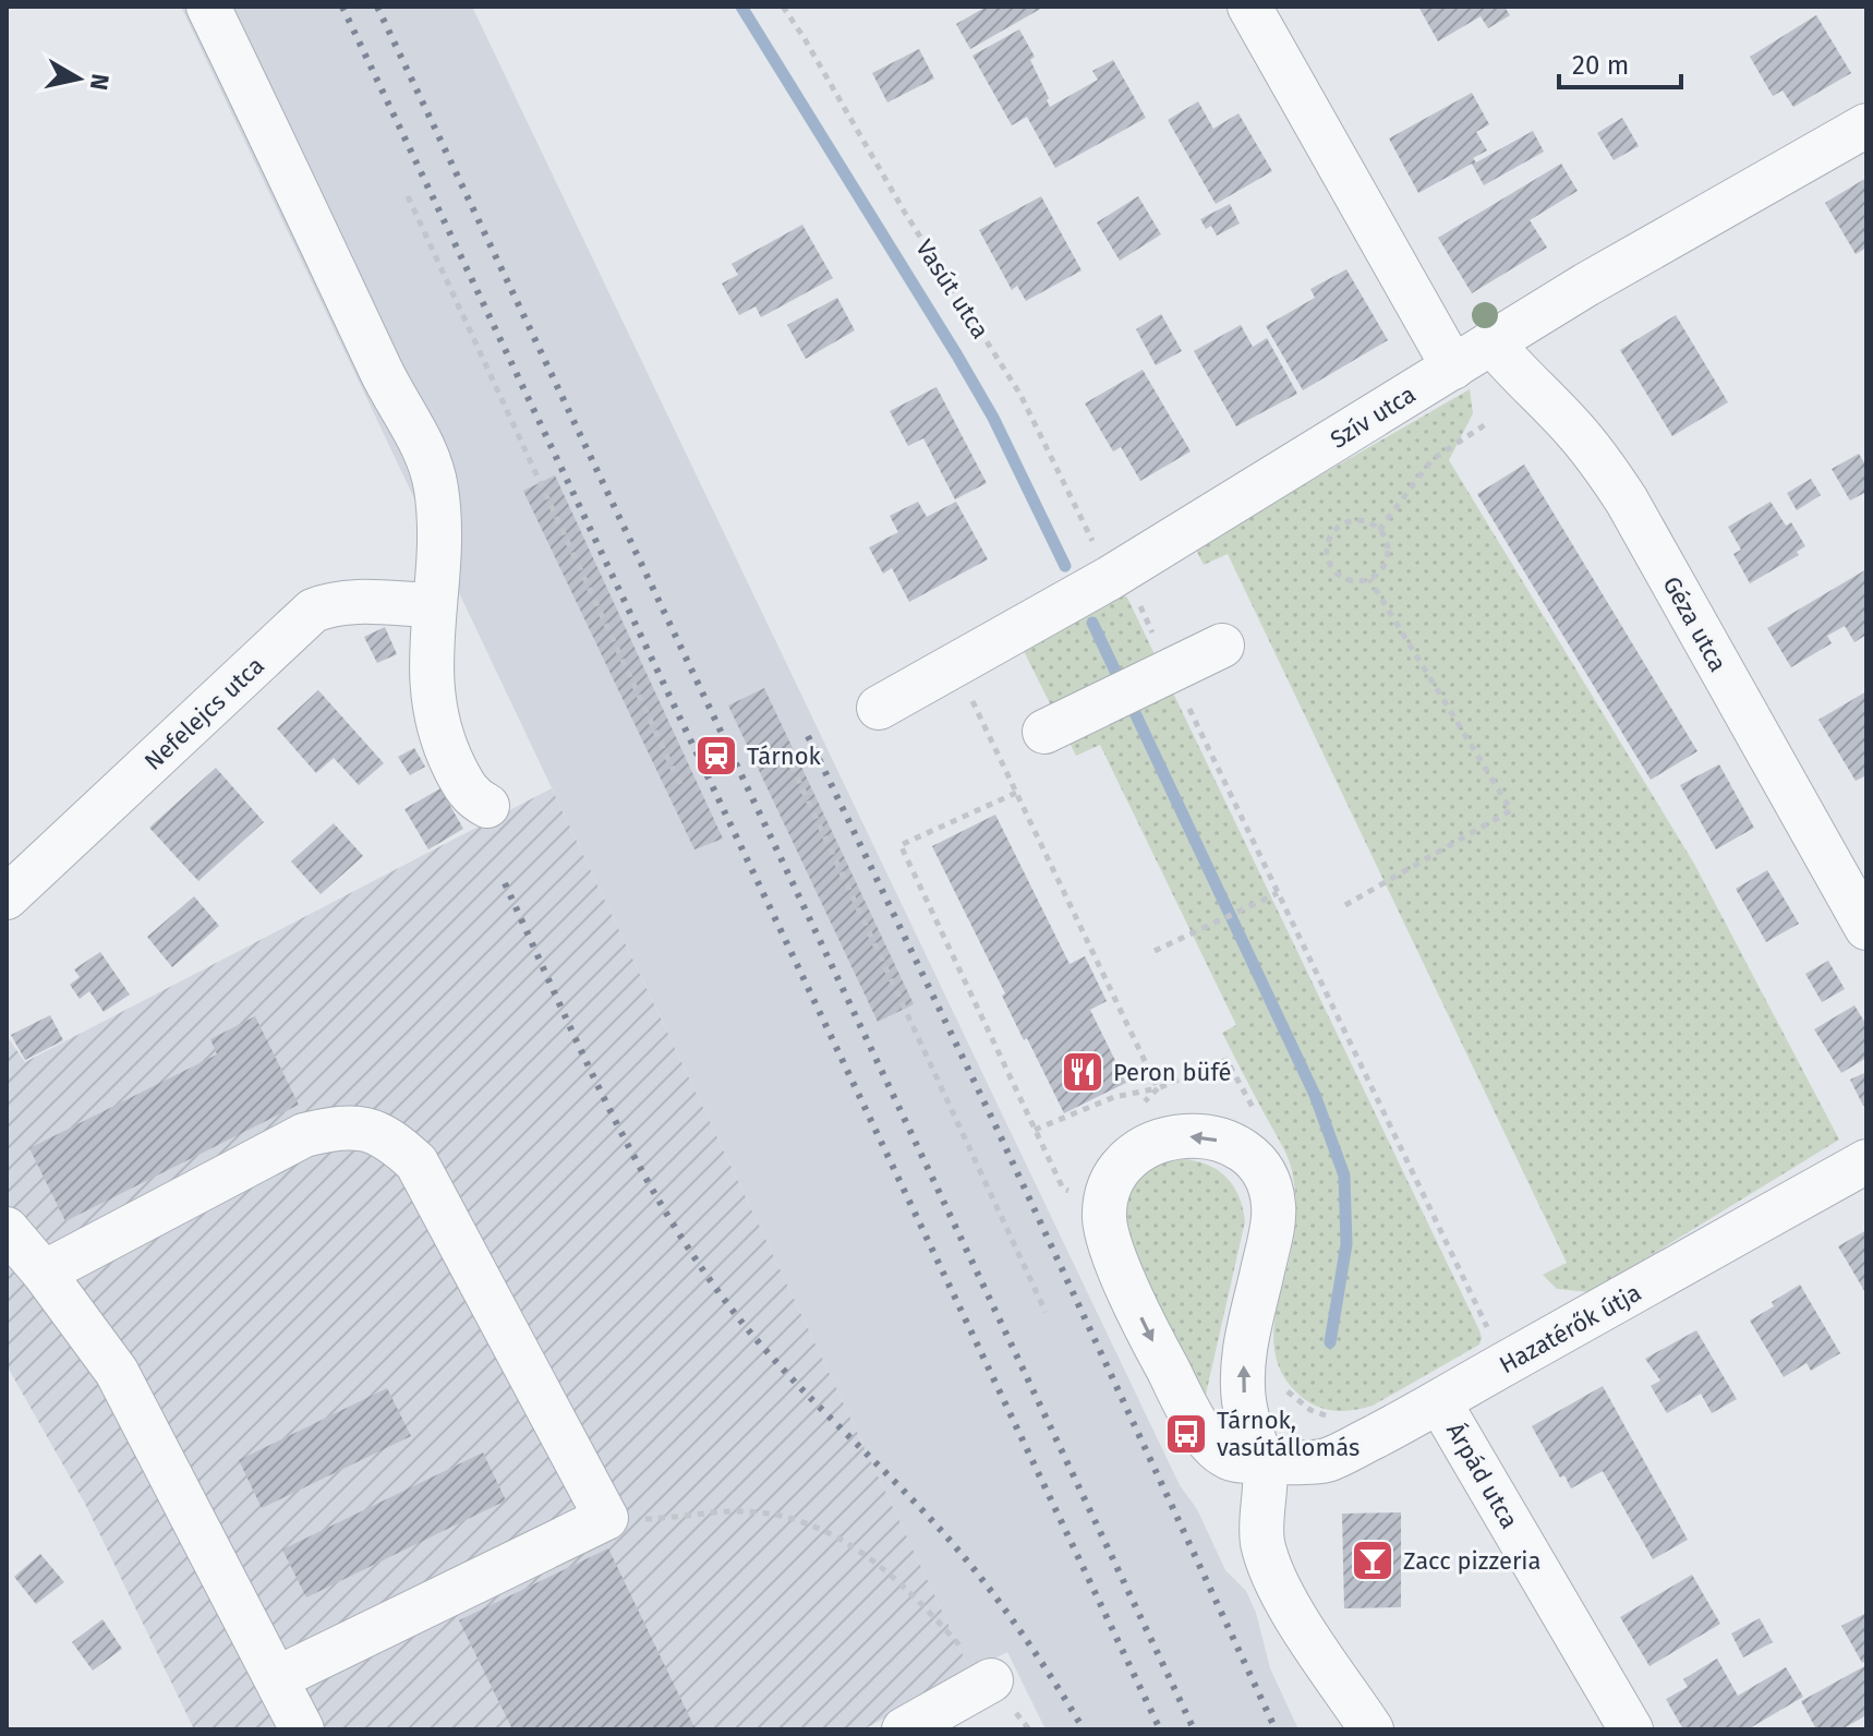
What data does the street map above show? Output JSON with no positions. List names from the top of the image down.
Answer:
{
  "streets": {
    "street": [
      "Szív utca",
      "Géza utca",
      "Nefelejcs utca",
      "Hazatérők útja",
      "Árpád utca"
    ],
    "path": ["Vasút utca"]
  },
  "crossings": [
    ["Vasút utca", "Szív utca"],
    ["Vasút utca", "Hazatérők útja"],
    ["Szív utca", "Géza utca"],
    ["Hazatérők útja", "Árpád utca"]
  ],
  "places": {
    "station": ["Tárnok"],
    "restaurant": ["Peron büfé"],
    "bus stop": ["Tárnok, vasútállomás"],
    "bar": ["Zacc pizzeria"]
  },
  "scale_bar": "20 m",
  "north": "right"
}
